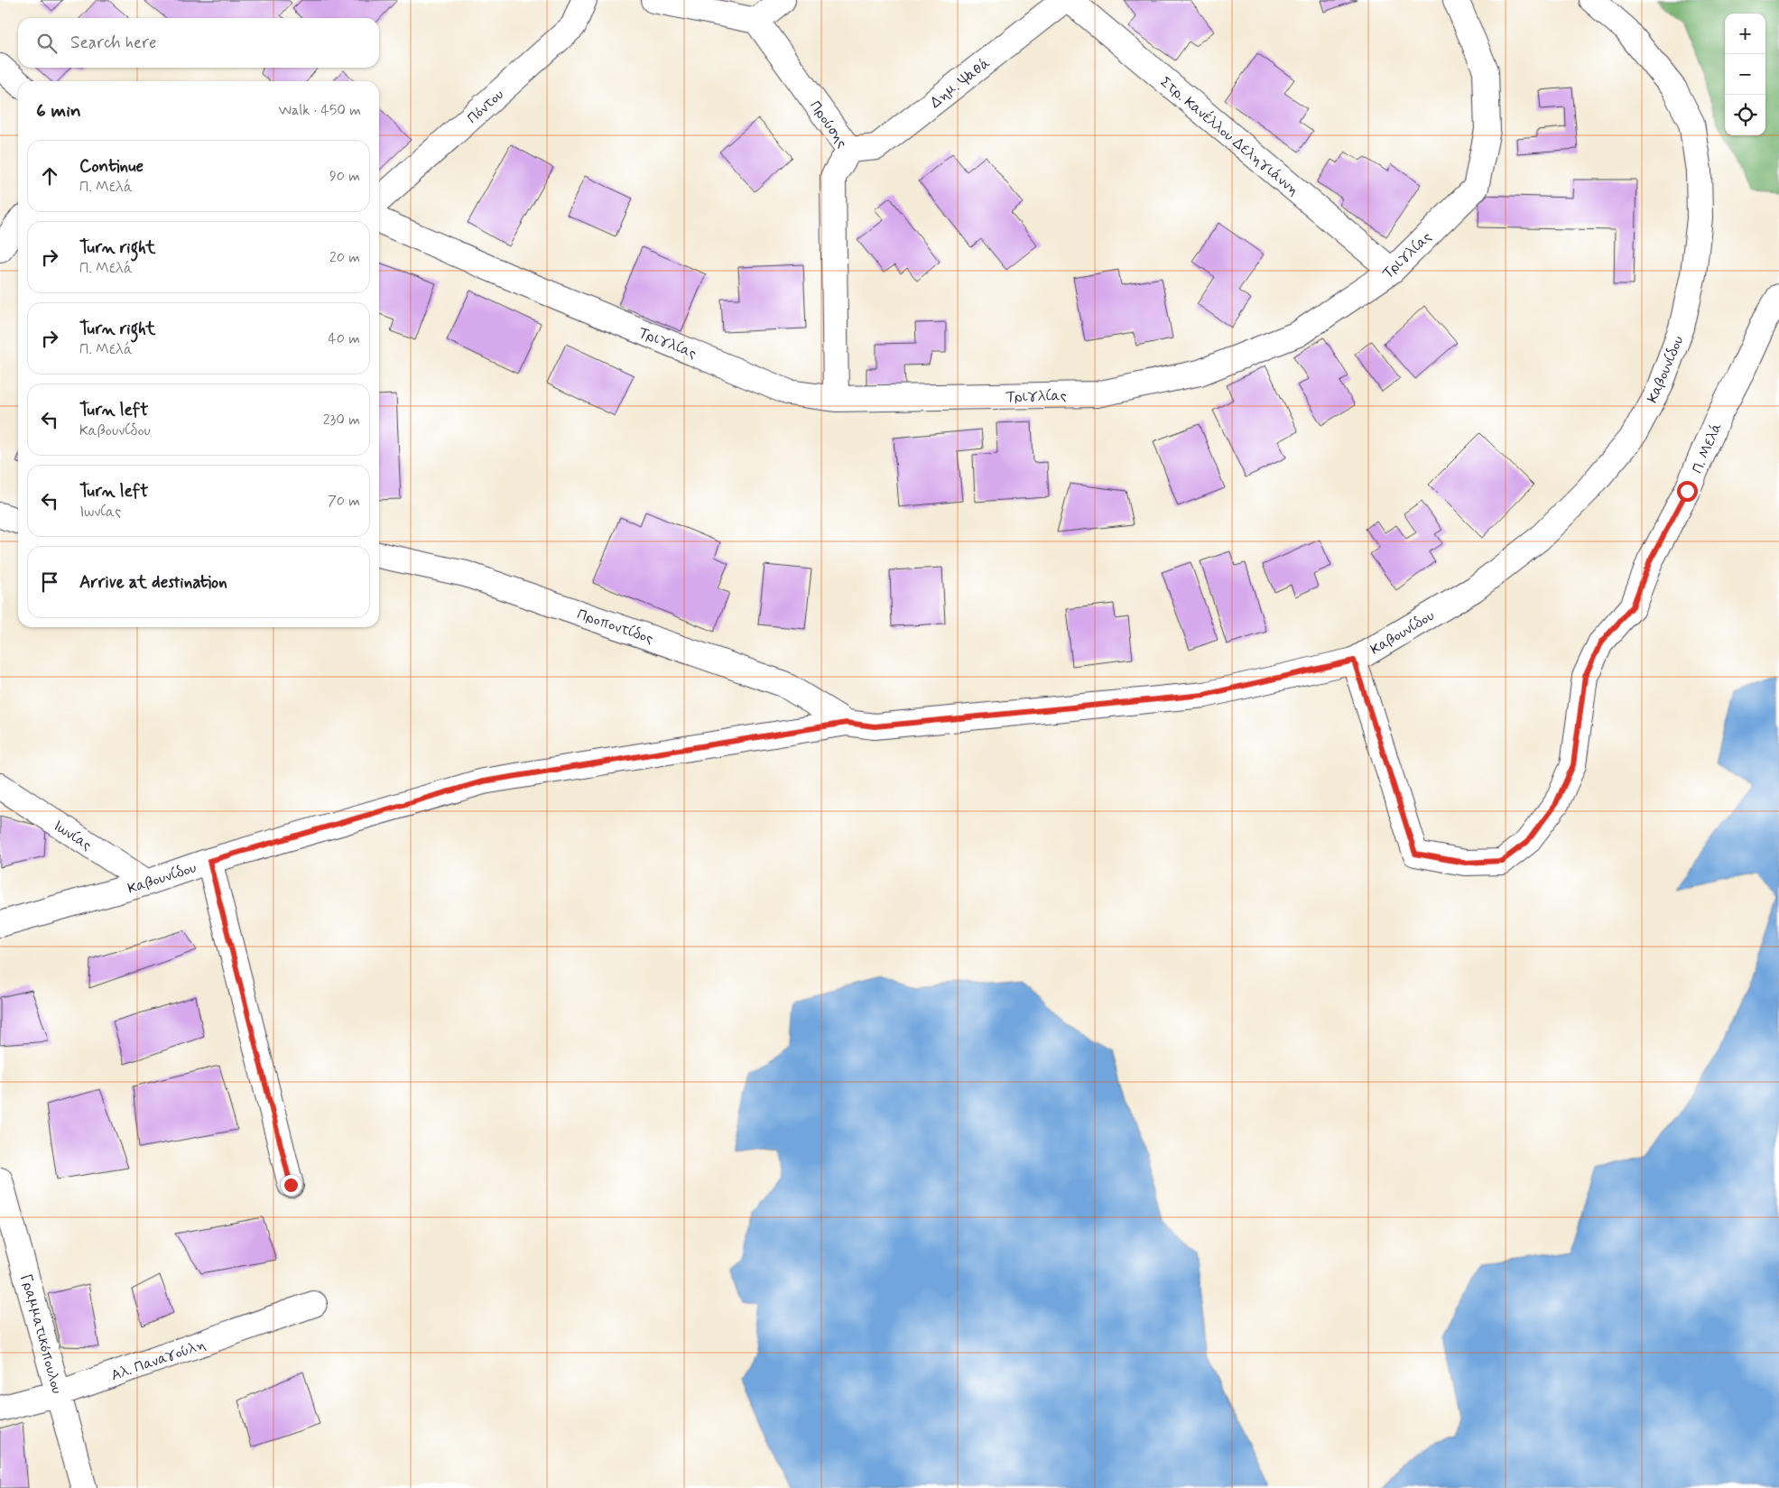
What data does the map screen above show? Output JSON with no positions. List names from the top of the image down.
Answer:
{
  "streets": {
    "street": [
      "Δημ. Ψαθά",
      "Πόντου",
      "Προύσης",
      "Στρ. Κανέλλου Δεληγιάννη",
      "Τριγλίας",
      "Καβουνίδου",
      "Π. Μελά",
      "Προποντίδος",
      "Ιωνίας",
      "Γραμματικόπουλου",
      "Αλ. Παναγούλη"
    ]
  },
  "crossings": [
    ["Δημ. Ψαθά", "Προύσης"],
    ["Προύσης", "Τριγλίας"],
    ["Στρ. Κανέλλου Δεληγιάννη", "Τριγλίας"],
    ["Καβουνίδου", "Π. Μελά"],
    ["Καβουνίδου", "Προποντίδος"],
    ["Καβουνίδου", "Ιωνίας"],
    ["Γραμματικόπουλου", "Αλ. Παναγούλη"]
  ],
  "page": {
    "map_buttons": ["+", "−"],
    "search": "Search here",
    "heading": ["6 min", "Walk · 450 m"],
    "list": [
      ["Continue", "Π. Μελά", "90 m"],
      ["Turn right", "Π. Μελά", "20 m"],
      ["Turn right", "Π. Μελά", "40 m"],
      ["Turn left", "Καβουνίδου", "230 m"],
      ["Turn left", "Ιωνίας", "70 m"],
      "Arrive at destination"
    ]
  }
}
